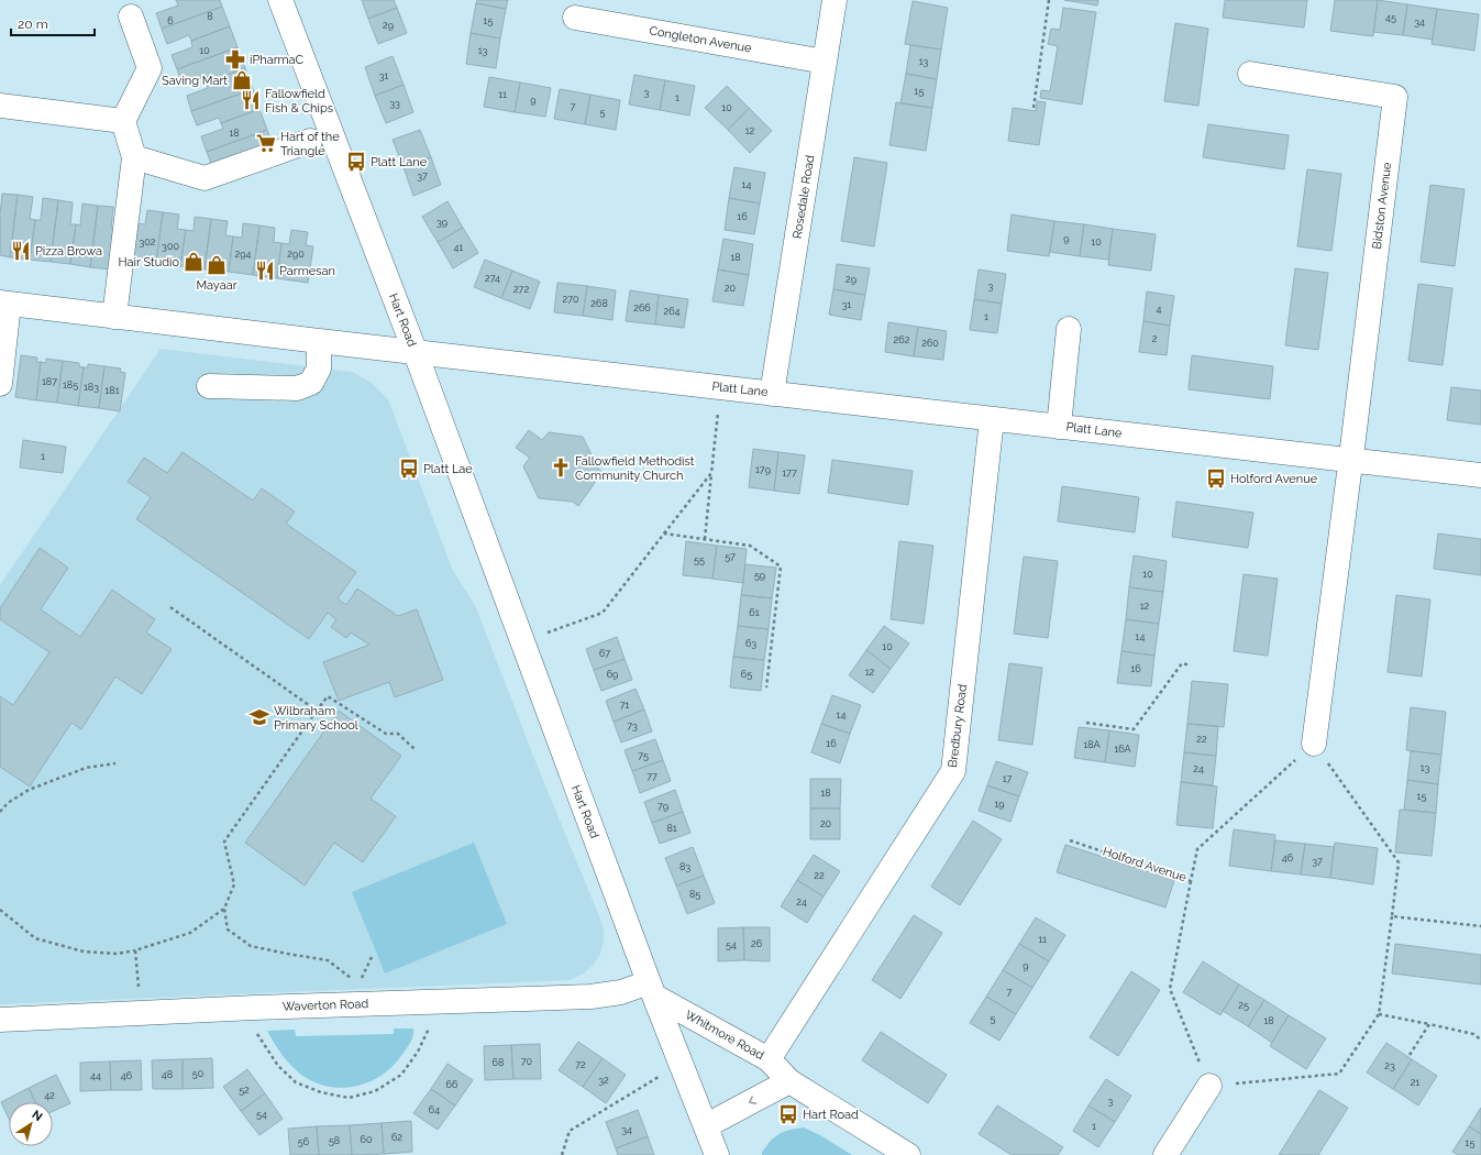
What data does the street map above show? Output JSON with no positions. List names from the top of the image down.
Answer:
{
  "streets": {
    "street": [
      "Congleton Avenue",
      "Rosedale Road",
      "Bidston Avenue",
      "Hart Road",
      "Platt Lane",
      "Bredbury Road",
      "Waverton Road",
      "Whitmore Road"
    ],
    "path": ["Holford Avenue"]
  },
  "crossings": [
    ["Congleton Avenue", "Rosedale Road"],
    ["Rosedale Road", "Platt Lane"],
    ["Bidston Avenue", "Platt Lane"],
    ["Hart Road", "Platt Lane"],
    ["Hart Road", "Waverton Road"],
    ["Hart Road", "Whitmore Road"],
    ["Platt Lane", "Bredbury Road"],
    ["Bredbury Road", "Whitmore Road"],
    ["Waverton Road", "Whitmore Road"]
  ],
  "places": {
    "pharmacy": ["iPharmaC"],
    "shop": ["Saving Mart", "Hair Studio", "Mayaar"],
    "restaurant": ["Fallowfield Fish & Chips", "Pizza Browa", "Parmesan"],
    "supermarket": ["Hart of the Triangle"],
    "bus stop": [
      "Platt Lane",
      "Platt Lae",
      "Holford Avenue",
      "Hart Road"
    ],
    "church": ["Fallowfield Methodist Community Church"],
    "school or university": ["Wilbraham Primary School"]
  },
  "house_numbers": [
    "8",
    "45",
    "6",
    "15",
    "34",
    "29",
    "10",
    "13",
    "13",
    "31",
    "15",
    "3",
    "11",
    "1",
    "9",
    "33",
    "7",
    "10",
    "5",
    "12",
    "18",
    "37",
    "14",
    "16",
    "39",
    "9",
    "302",
    "10",
    "300",
    "41",
    "294",
    "290",
    "18",
    "274",
    "29",
    "3",
    "20",
    "272",
    "270",
    "268",
    "31",
    "266",
    "4",
    "264",
    "1",
    "2",
    "262",
    "260",
    "187",
    "185",
    "183",
    "181",
    "1",
    "179",
    "177",
    "57",
    "55",
    "10",
    "59",
    "12",
    "61",
    "14",
    "63",
    "10",
    "67",
    "16",
    "12",
    "69",
    "65",
    "71",
    "14",
    "73",
    "22",
    "16",
    "18A",
    "16A",
    "75",
    "13",
    "24",
    "77",
    "17",
    "18",
    "15",
    "19",
    "79",
    "20",
    "81",
    "46",
    "37",
    "83",
    "22",
    "85",
    "24",
    "11",
    "26",
    "54",
    "9",
    "7",
    "25",
    "5",
    "18",
    "70",
    "68",
    "72",
    "23",
    "50",
    "48",
    "44",
    "46",
    "32",
    "21",
    "66",
    "52",
    "42",
    "3",
    "64",
    "54",
    "1",
    "34",
    "62",
    "60",
    "58",
    "56",
    "15"
  ],
  "scale_bar": "20 m",
  "north": "top right"
}
